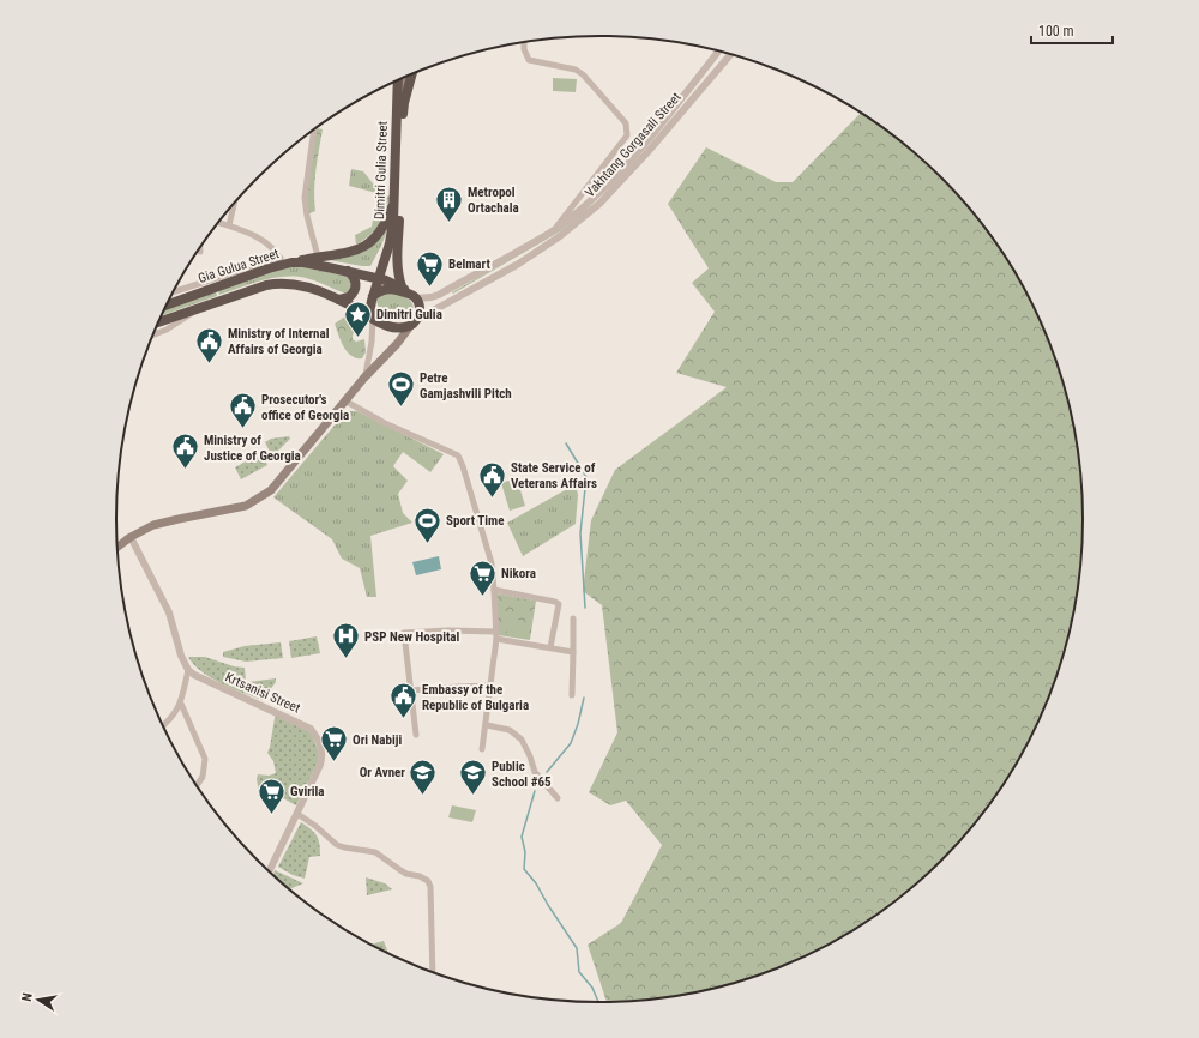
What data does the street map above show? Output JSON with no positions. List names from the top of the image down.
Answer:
{
  "streets": {
    "highway": ["Dimitri Gulia Street", "Gia Gulua Street"],
    "main road": ["Vakhtang Gorgasali Street"],
    "street": ["Krtsanisi Street"]
  },
  "crossings": [
    ["Vakhtang Gorgasali Street", "Dimitri Gulia Street"],
    ["Vakhtang Gorgasali Street", "Gia Gulua Street"],
    ["Dimitri Gulia Street", "Gia Gulua Street"]
  ],
  "places": {
    "building": ["Metropol Ortachala"],
    "supermarket": [
      "Belmart",
      "Nikora",
      "Ori Nabiji",
      "Gvirila"
    ],
    "place": ["Dimitri Gulia"],
    "public building": [
      "Ministry of Internal Affairs of Georgia",
      "Prosecutor's office of Georgia",
      "Ministry of Justice of Georgia",
      "State Service of Veterans Affairs",
      "Embassy of the Republic of Bulgaria"
    ],
    "sports": ["Petre Gamjashvili Pitch", "Sport Time"],
    "hospital": ["PSP New Hospital"],
    "school or university": ["Or Avner", "Public School #65"]
  },
  "scale_bar": "100 m",
  "north": "left"
}
